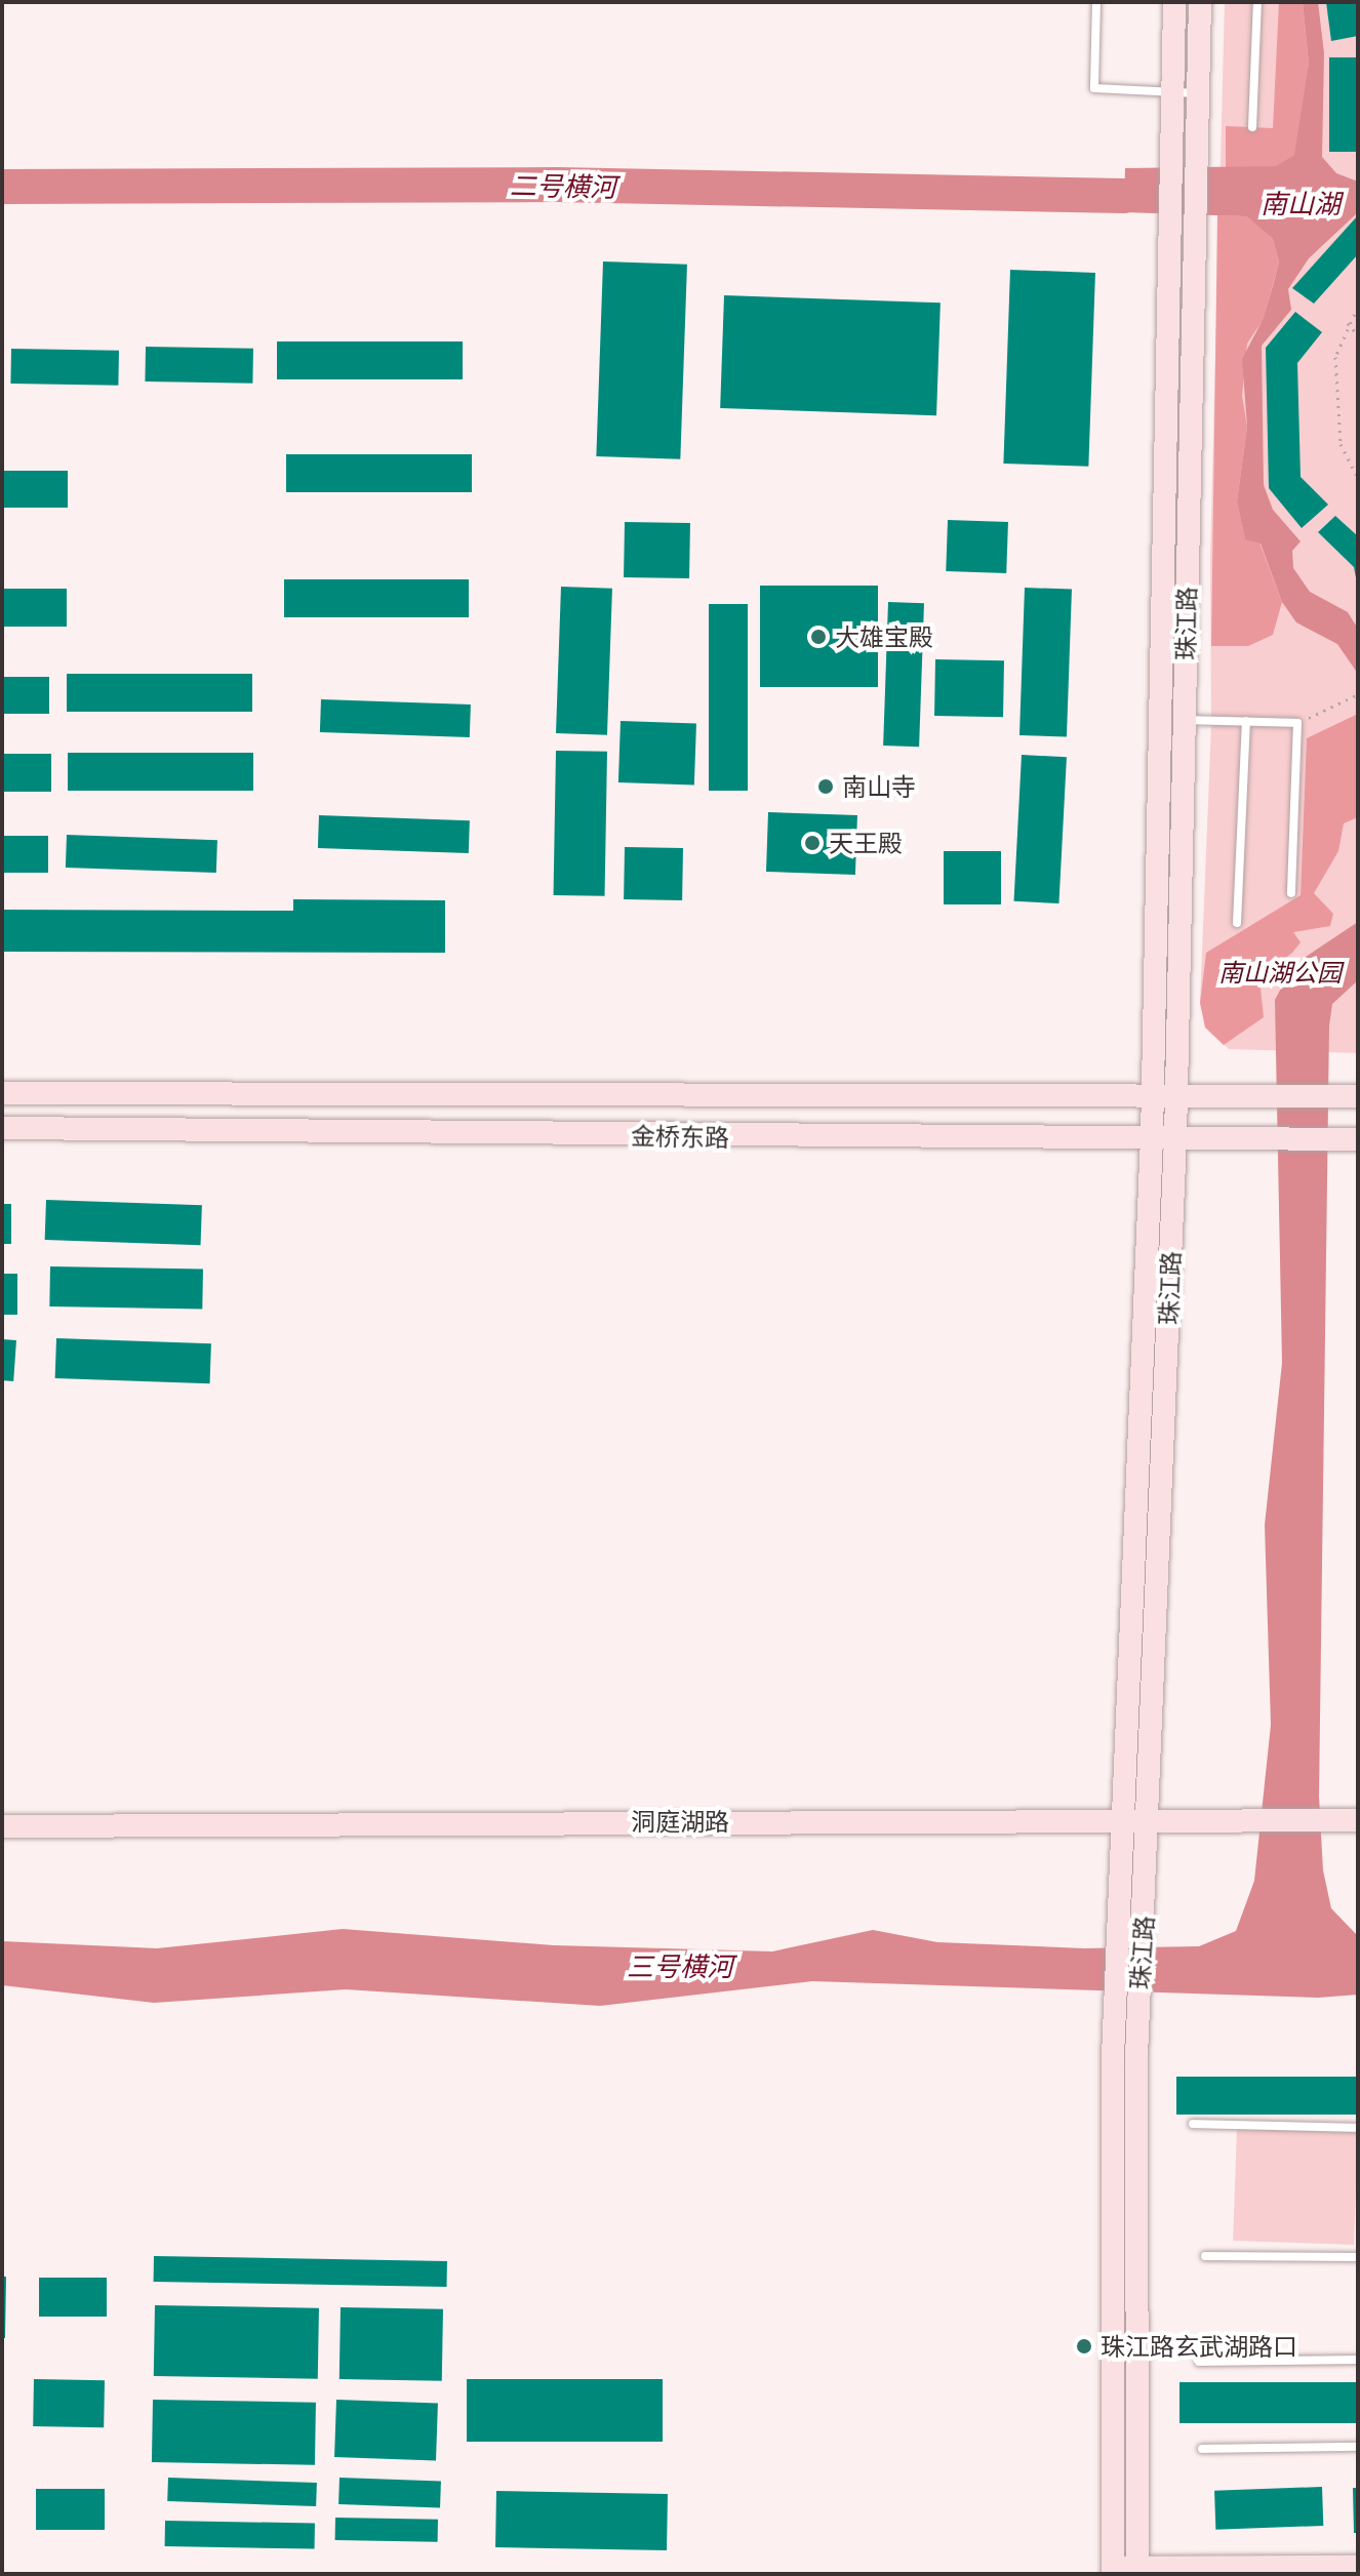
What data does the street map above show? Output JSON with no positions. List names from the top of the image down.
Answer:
{
  "streets": {
    "street": ["珠江路", "金桥东路", "洞庭湖路"]
  },
  "crossings": [
    ["珠江路", "金桥东路"],
    ["珠江路", "洞庭湖路"]
  ],
  "water": ["二号横河", "南山湖", "三号横河"],
  "parks": ["南山湖公园"],
  "places": [
    "大雄宝殿",
    "南山寺",
    "天王殿",
    "珠江路玄武湖路口"
  ]
}
